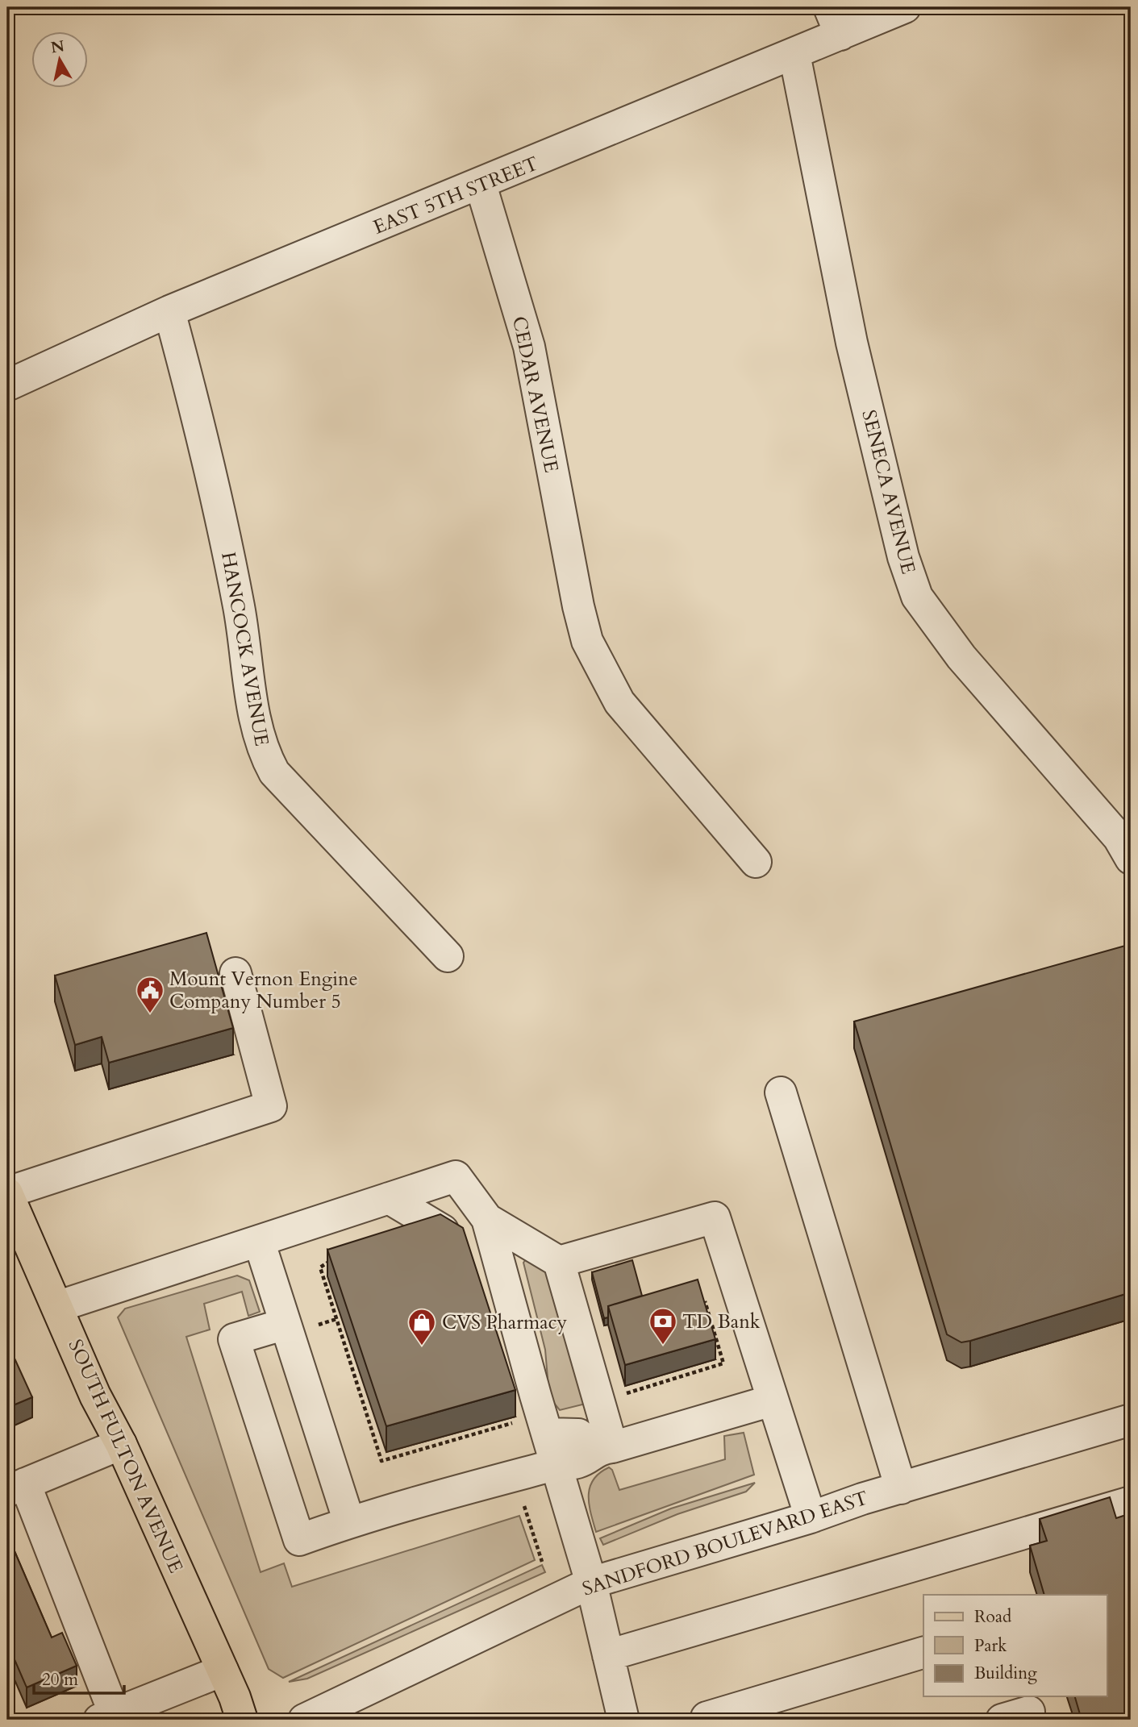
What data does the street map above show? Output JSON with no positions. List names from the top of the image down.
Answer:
{
  "streets": {
    "main road": ["SOUTH FULTON AVENUE"],
    "street": [
      "EAST 5TH STREET",
      "CEDAR AVENUE",
      "SENECA AVENUE",
      "HANCOCK AVENUE",
      "SANDFORD BOULEVARD EAST"
    ]
  },
  "crossings": [
    ["EAST 5TH STREET", "CEDAR AVENUE"],
    ["EAST 5TH STREET", "SENECA AVENUE"],
    ["EAST 5TH STREET", "HANCOCK AVENUE"]
  ],
  "places": {
    "public building": ["Mount Vernon Engine Company Number 5"],
    "bank": ["TD Bank"],
    "shop": ["CVS Pharmacy"]
  },
  "legend": ["Road", "Park", "Building"],
  "scale_bar": "20 m",
  "north": "top"
}
